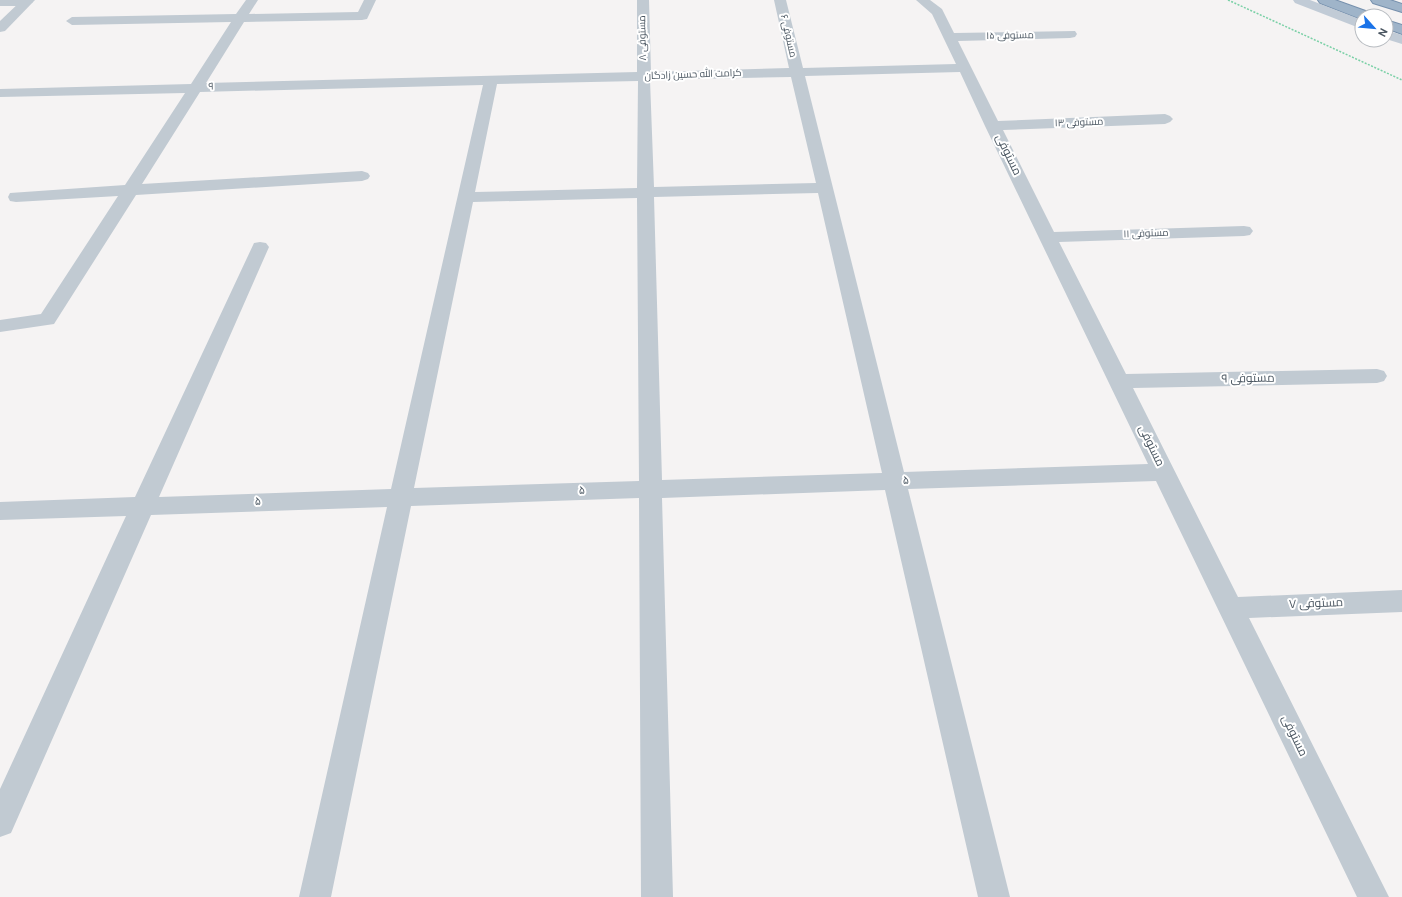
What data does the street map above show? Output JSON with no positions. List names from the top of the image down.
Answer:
{
  "streets": {
    "street": [
      "مستوفی ۶",
      "مستوفی ۱۵",
      "مستوفی ۸",
      "کرامت الله حسین زادگان",
      "۹",
      "مستوفی ۱۳",
      "مستوفی",
      "مستوفی ۱۱",
      "مستوفی ۹",
      "۵",
      "مستوفی ۷"
    ]
  },
  "crossings": [
    ["مستوفی ۶", "کرامت الله حسین زادگان"],
    ["مستوفی ۶", "۵"],
    ["مستوفی ۱۵", "مستوفی"],
    ["مستوفی ۸", "کرامت الله حسین زادگان"],
    ["مستوفی ۸", "۵"],
    ["کرامت الله حسین زادگان", "۹"],
    ["کرامت الله حسین زادگان", "مستوفی"],
    ["مستوفی ۱۳", "مستوفی"],
    ["مستوفی", "مستوفی ۱۱"],
    ["مستوفی", "مستوفی ۹"],
    ["مستوفی", "۵"],
    ["مستوفی", "مستوفی ۷"]
  ],
  "north": "bottom right"
}
